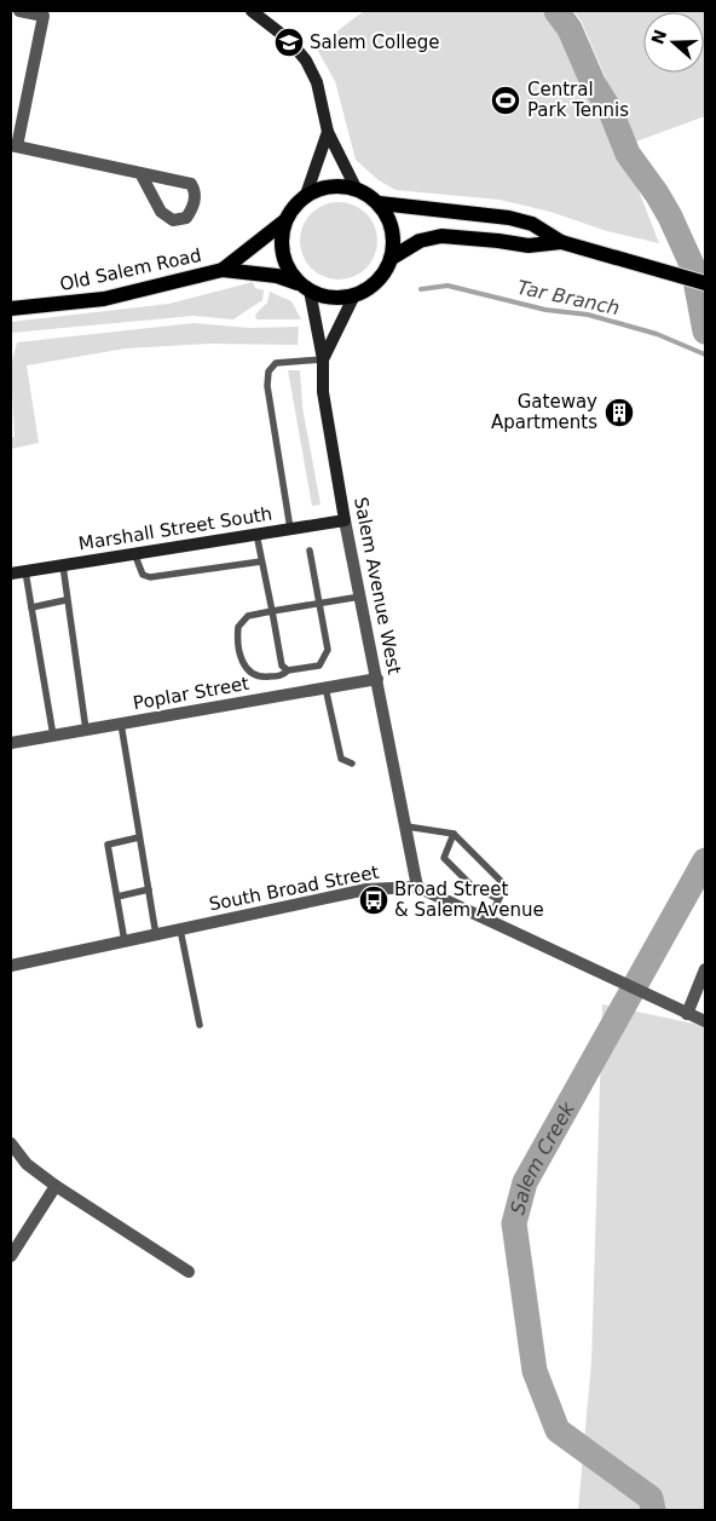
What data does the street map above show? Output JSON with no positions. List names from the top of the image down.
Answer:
{
  "streets": {
    "main road": ["Old Salem Road", "Marshall Street South", "Salem Avenue West"],
    "street": ["Poplar Street", "South Broad Street"]
  },
  "crossings": [
    ["Old Salem Road", "Salem Avenue West"],
    ["Marshall Street South", "Salem Avenue West"],
    ["Salem Avenue West", "Poplar Street"],
    ["Salem Avenue West", "South Broad Street"]
  ],
  "water": ["Tar Branch", "Salem Creek"],
  "places": {
    "school or university": ["Salem College"],
    "sports": ["Central Park Tennis"],
    "building": ["Gateway Apartments"],
    "bus stop": ["Broad Street & Salem Avenue"]
  },
  "north": "left"
}
